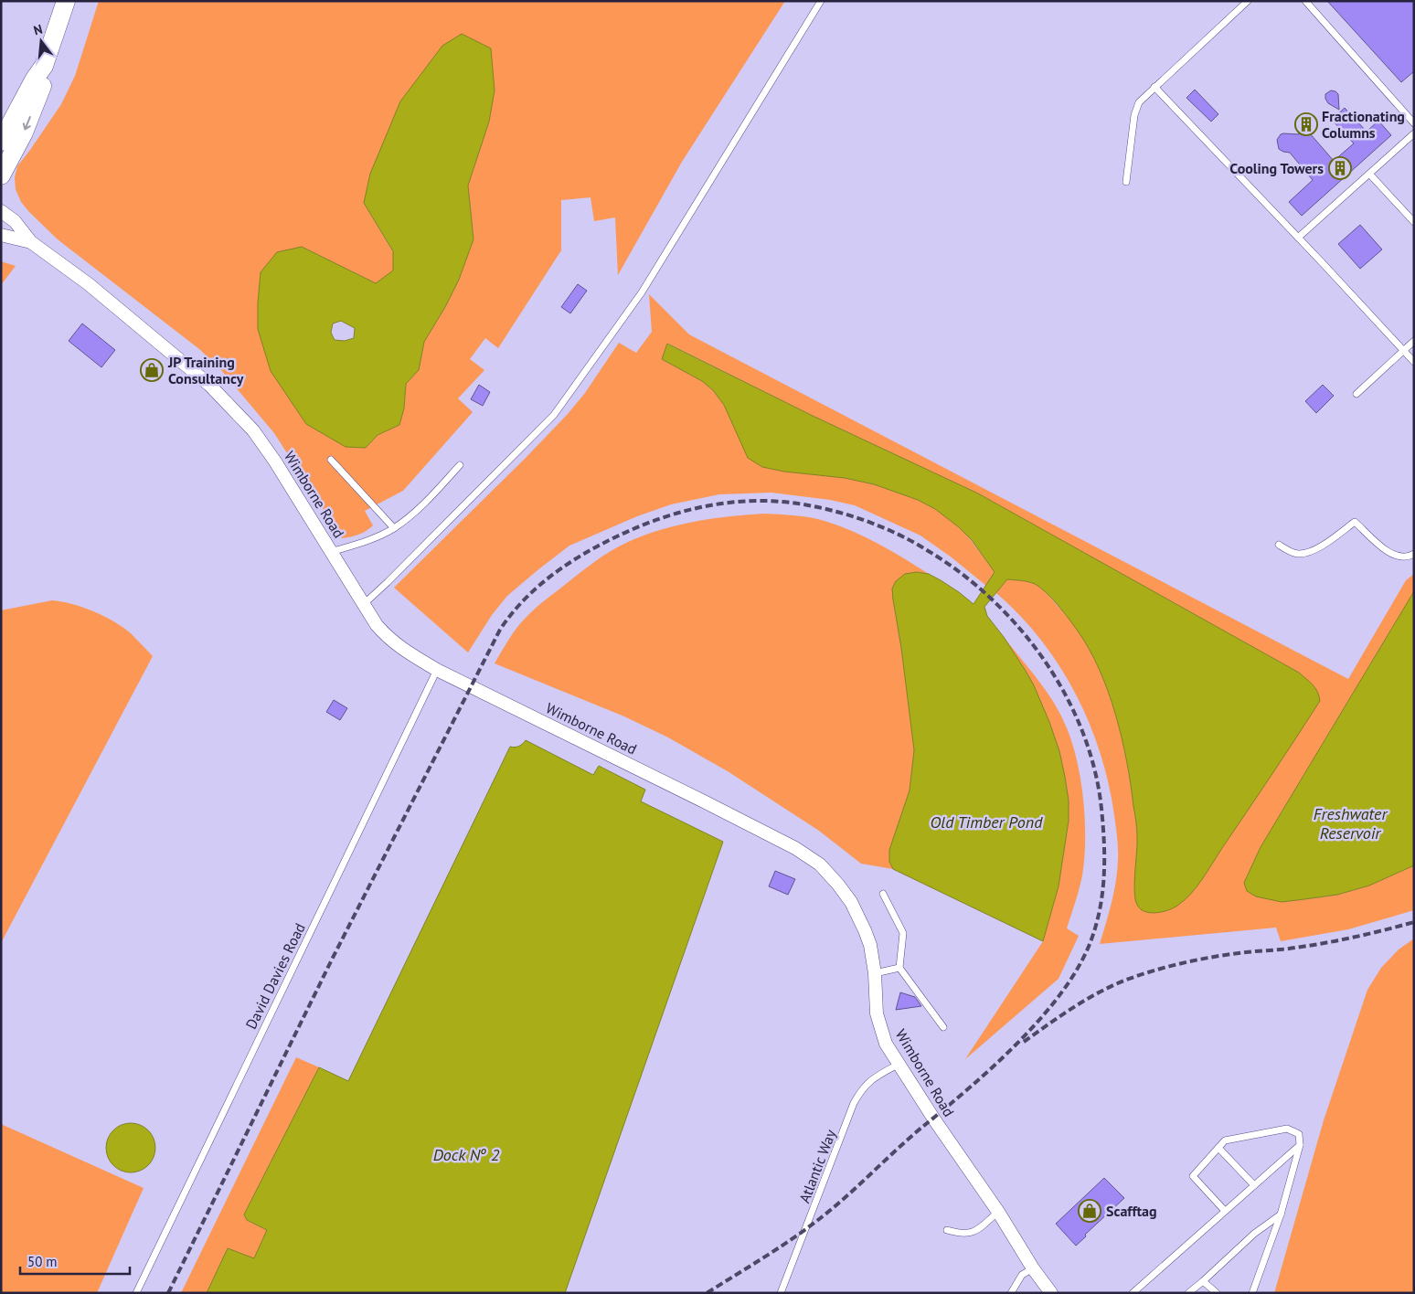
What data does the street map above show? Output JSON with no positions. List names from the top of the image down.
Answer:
{
  "streets": {
    "street": ["Wimborne Road"],
    "lane": ["David Davies Road", "Atlantic Way"]
  },
  "crossings": [
    ["Wimborne Road", "David Davies Road"],
    ["Wimborne Road", "Atlantic Way"]
  ],
  "water": ["Freshwater Reservoir", "Old Timber Pond", "Dock Nº 2"],
  "places": {
    "building": ["Fractionating Columns", "Cooling Towers"],
    "shop": ["JP Training Consultancy", "Scafftag"]
  },
  "scale_bar": "50 m",
  "north": "top"
}
